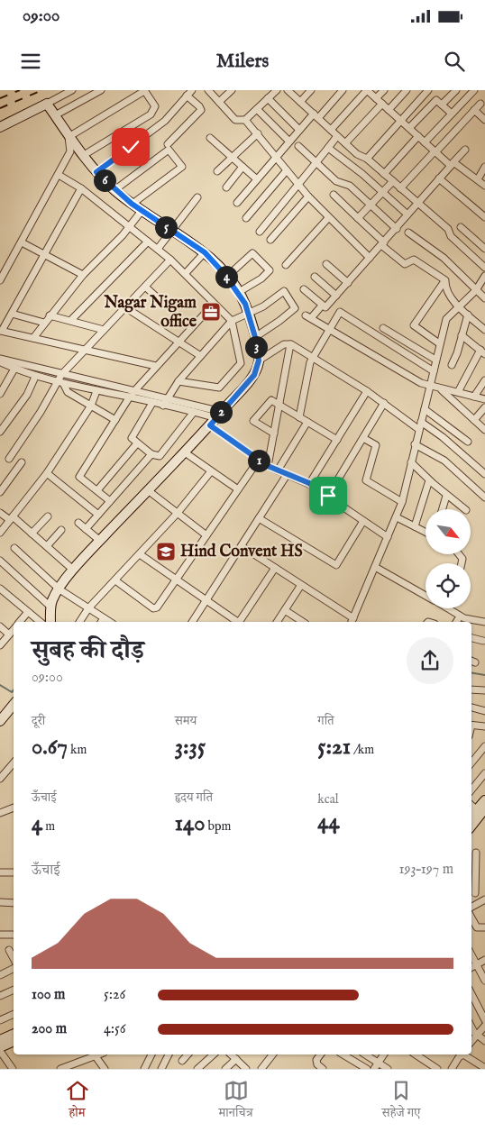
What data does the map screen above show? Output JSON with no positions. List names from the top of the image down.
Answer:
{
  "places": {
    "office": ["Nagar Nigam office"],
    "school or university": ["Hind Convent HS"]
  },
  "north": "bottom right",
  "page": {
    "status": "09:00",
    "header": "Milers",
    "pins": [
      "6",
      "5",
      "4",
      "3",
      "2",
      "1"
    ],
    "heading": ["सुबह की दौड़", "09:00"],
    "stats": [
      ["दूरी", "0.67 km"],
      ["समय", "3:35"],
      ["गति", "5:21 /km"],
      ["ऊँचाई", "4 m"],
      ["हृदय गति", "140 bpm"],
      ["kcal", "44"]
    ],
    "chart": ["ऊँचाई", "193–197 m"],
    "list": [
      {
        "name": "100 m",
        "note": "5:26"
      },
      {
        "name": "200 m",
        "note": "4:56"
      }
    ],
    "tabs": ["होम", "मानचित्र", "सहेजे गए"]
  }
}
